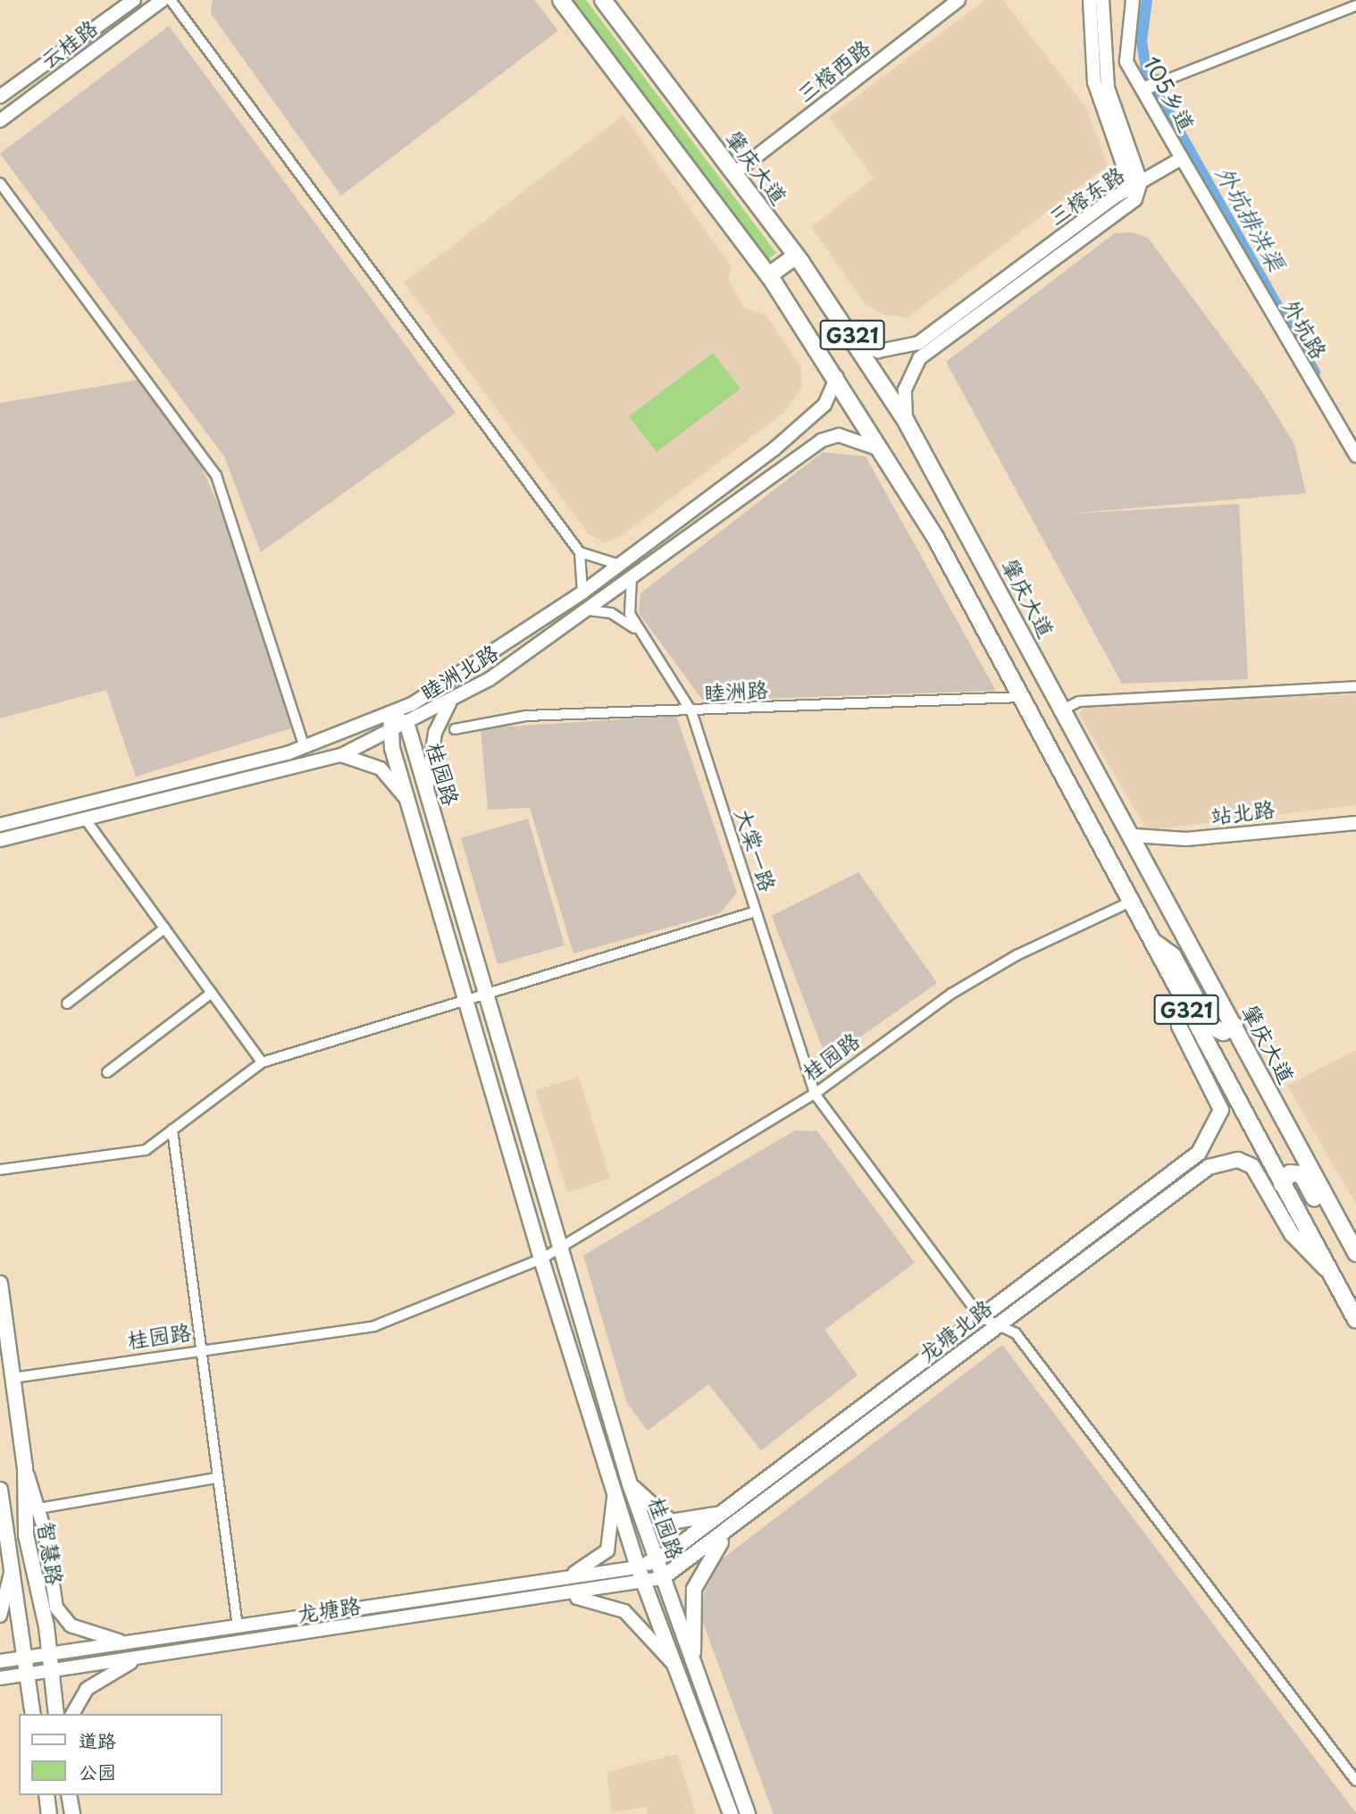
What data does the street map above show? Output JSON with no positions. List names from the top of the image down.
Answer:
{
  "streets": {
    "highway": ["肇庆大道", "G321"],
    "main road": ["桂园路", "龙塘北路", "智慧路"],
    "street": [
      "云桂路",
      "三榕西路",
      "105乡道",
      "三榕东路",
      "外坑路",
      "睦洲北路",
      "睦洲路",
      "站北路",
      "大棠一路",
      "龙塘路"
    ]
  },
  "crossings": [
    ["三榕西路", "肇庆大道"],
    ["105乡道", "三榕东路"],
    ["105乡道", "外坑路"],
    ["肇庆大道", "三榕东路"],
    ["肇庆大道", "站北路"],
    ["G321", "睦洲北路"],
    ["G321", "睦洲路"],
    ["G321", "桂园路"],
    ["G321", "龙塘北路"],
    ["睦洲北路", "桂园路"],
    ["睦洲路", "大棠一路"],
    ["桂园路", "大棠一路"],
    ["桂园路", "龙塘北路"],
    ["桂园路", "智慧路"],
    ["桂园路", "龙塘路"],
    ["大棠一路", "龙塘北路"],
    ["龙塘北路", "龙塘路"],
    ["智慧路", "龙塘路"]
  ],
  "water": ["外坑排洪渠"],
  "legend": ["道路", "公园"]
}
